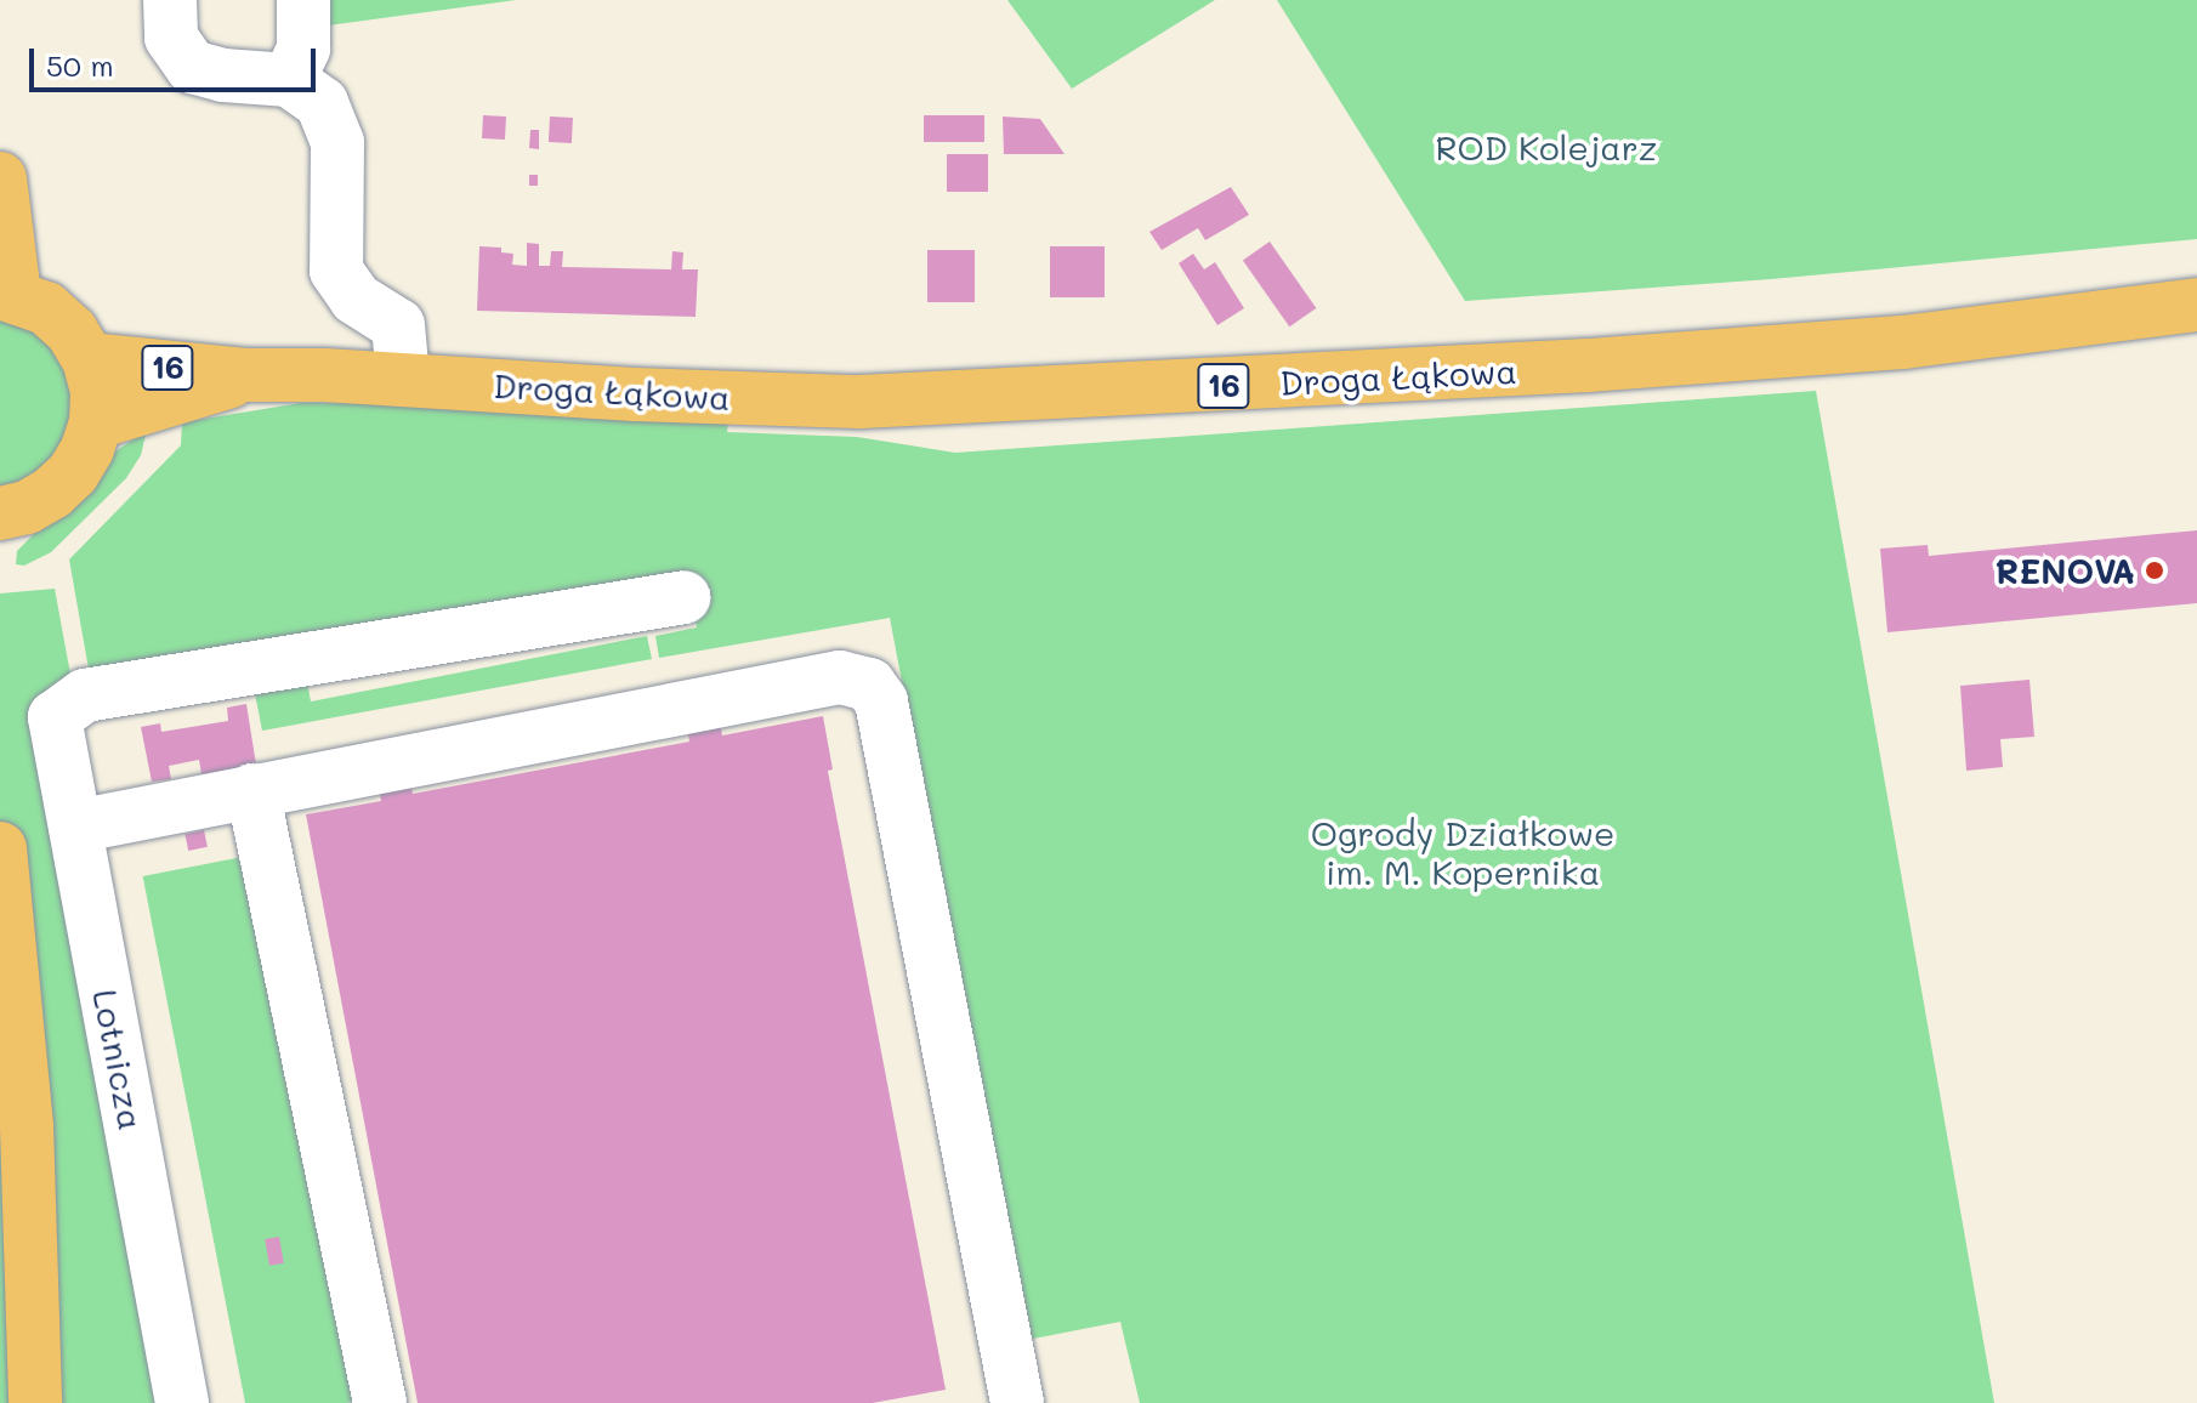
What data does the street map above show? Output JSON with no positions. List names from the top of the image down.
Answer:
{
  "streets": {
    "main road": ["16", "Droga Łąkowa"],
    "street": ["Lotnicza"]
  },
  "crossings": [
    ["16", "Droga Łąkowa"]
  ],
  "parks": ["ROD Kolejarz", "Ogrody Działkowe im. M. Kopernika"],
  "places": ["RENOVA"],
  "scale_bar": "50 m"
}
